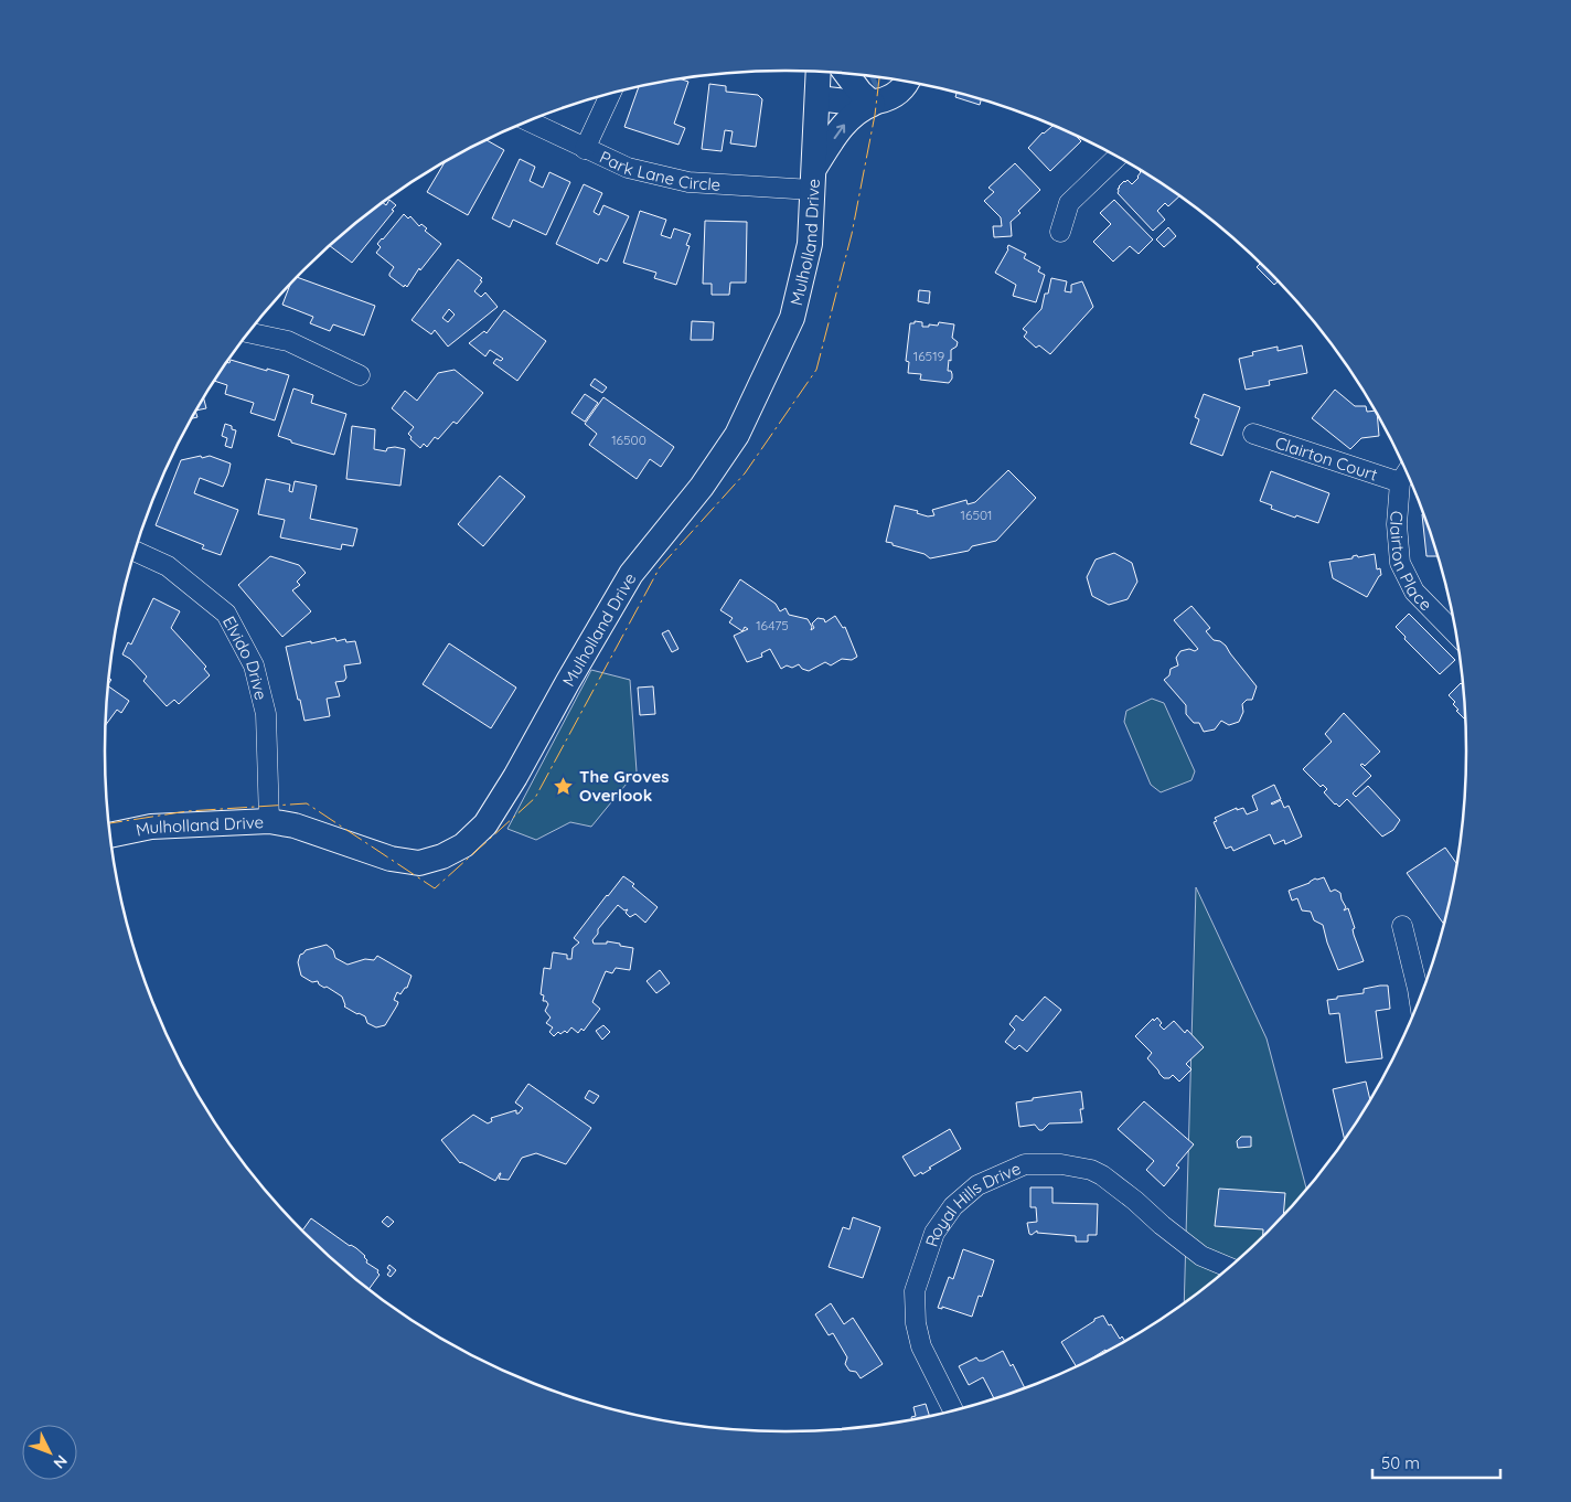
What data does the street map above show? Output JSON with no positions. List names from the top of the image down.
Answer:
{
  "streets": {
    "main road": ["Mulholland Drive"],
    "street": [
      "Park Lane Circle",
      "Clairton Court",
      "Clairton Place",
      "Elvido Drive",
      "Royal Hills Drive"
    ]
  },
  "crossings": [
    ["Park Lane Circle", "Mulholland Drive"],
    ["Mulholland Drive", "Elvido Drive"],
    ["Clairton Court", "Clairton Place"]
  ],
  "places": {
    "place": ["The Groves Overlook"]
  },
  "house_numbers": [
    "16519",
    "16500",
    "16501",
    "16475"
  ],
  "scale_bar": "50 m",
  "north": "bottom right"
}
